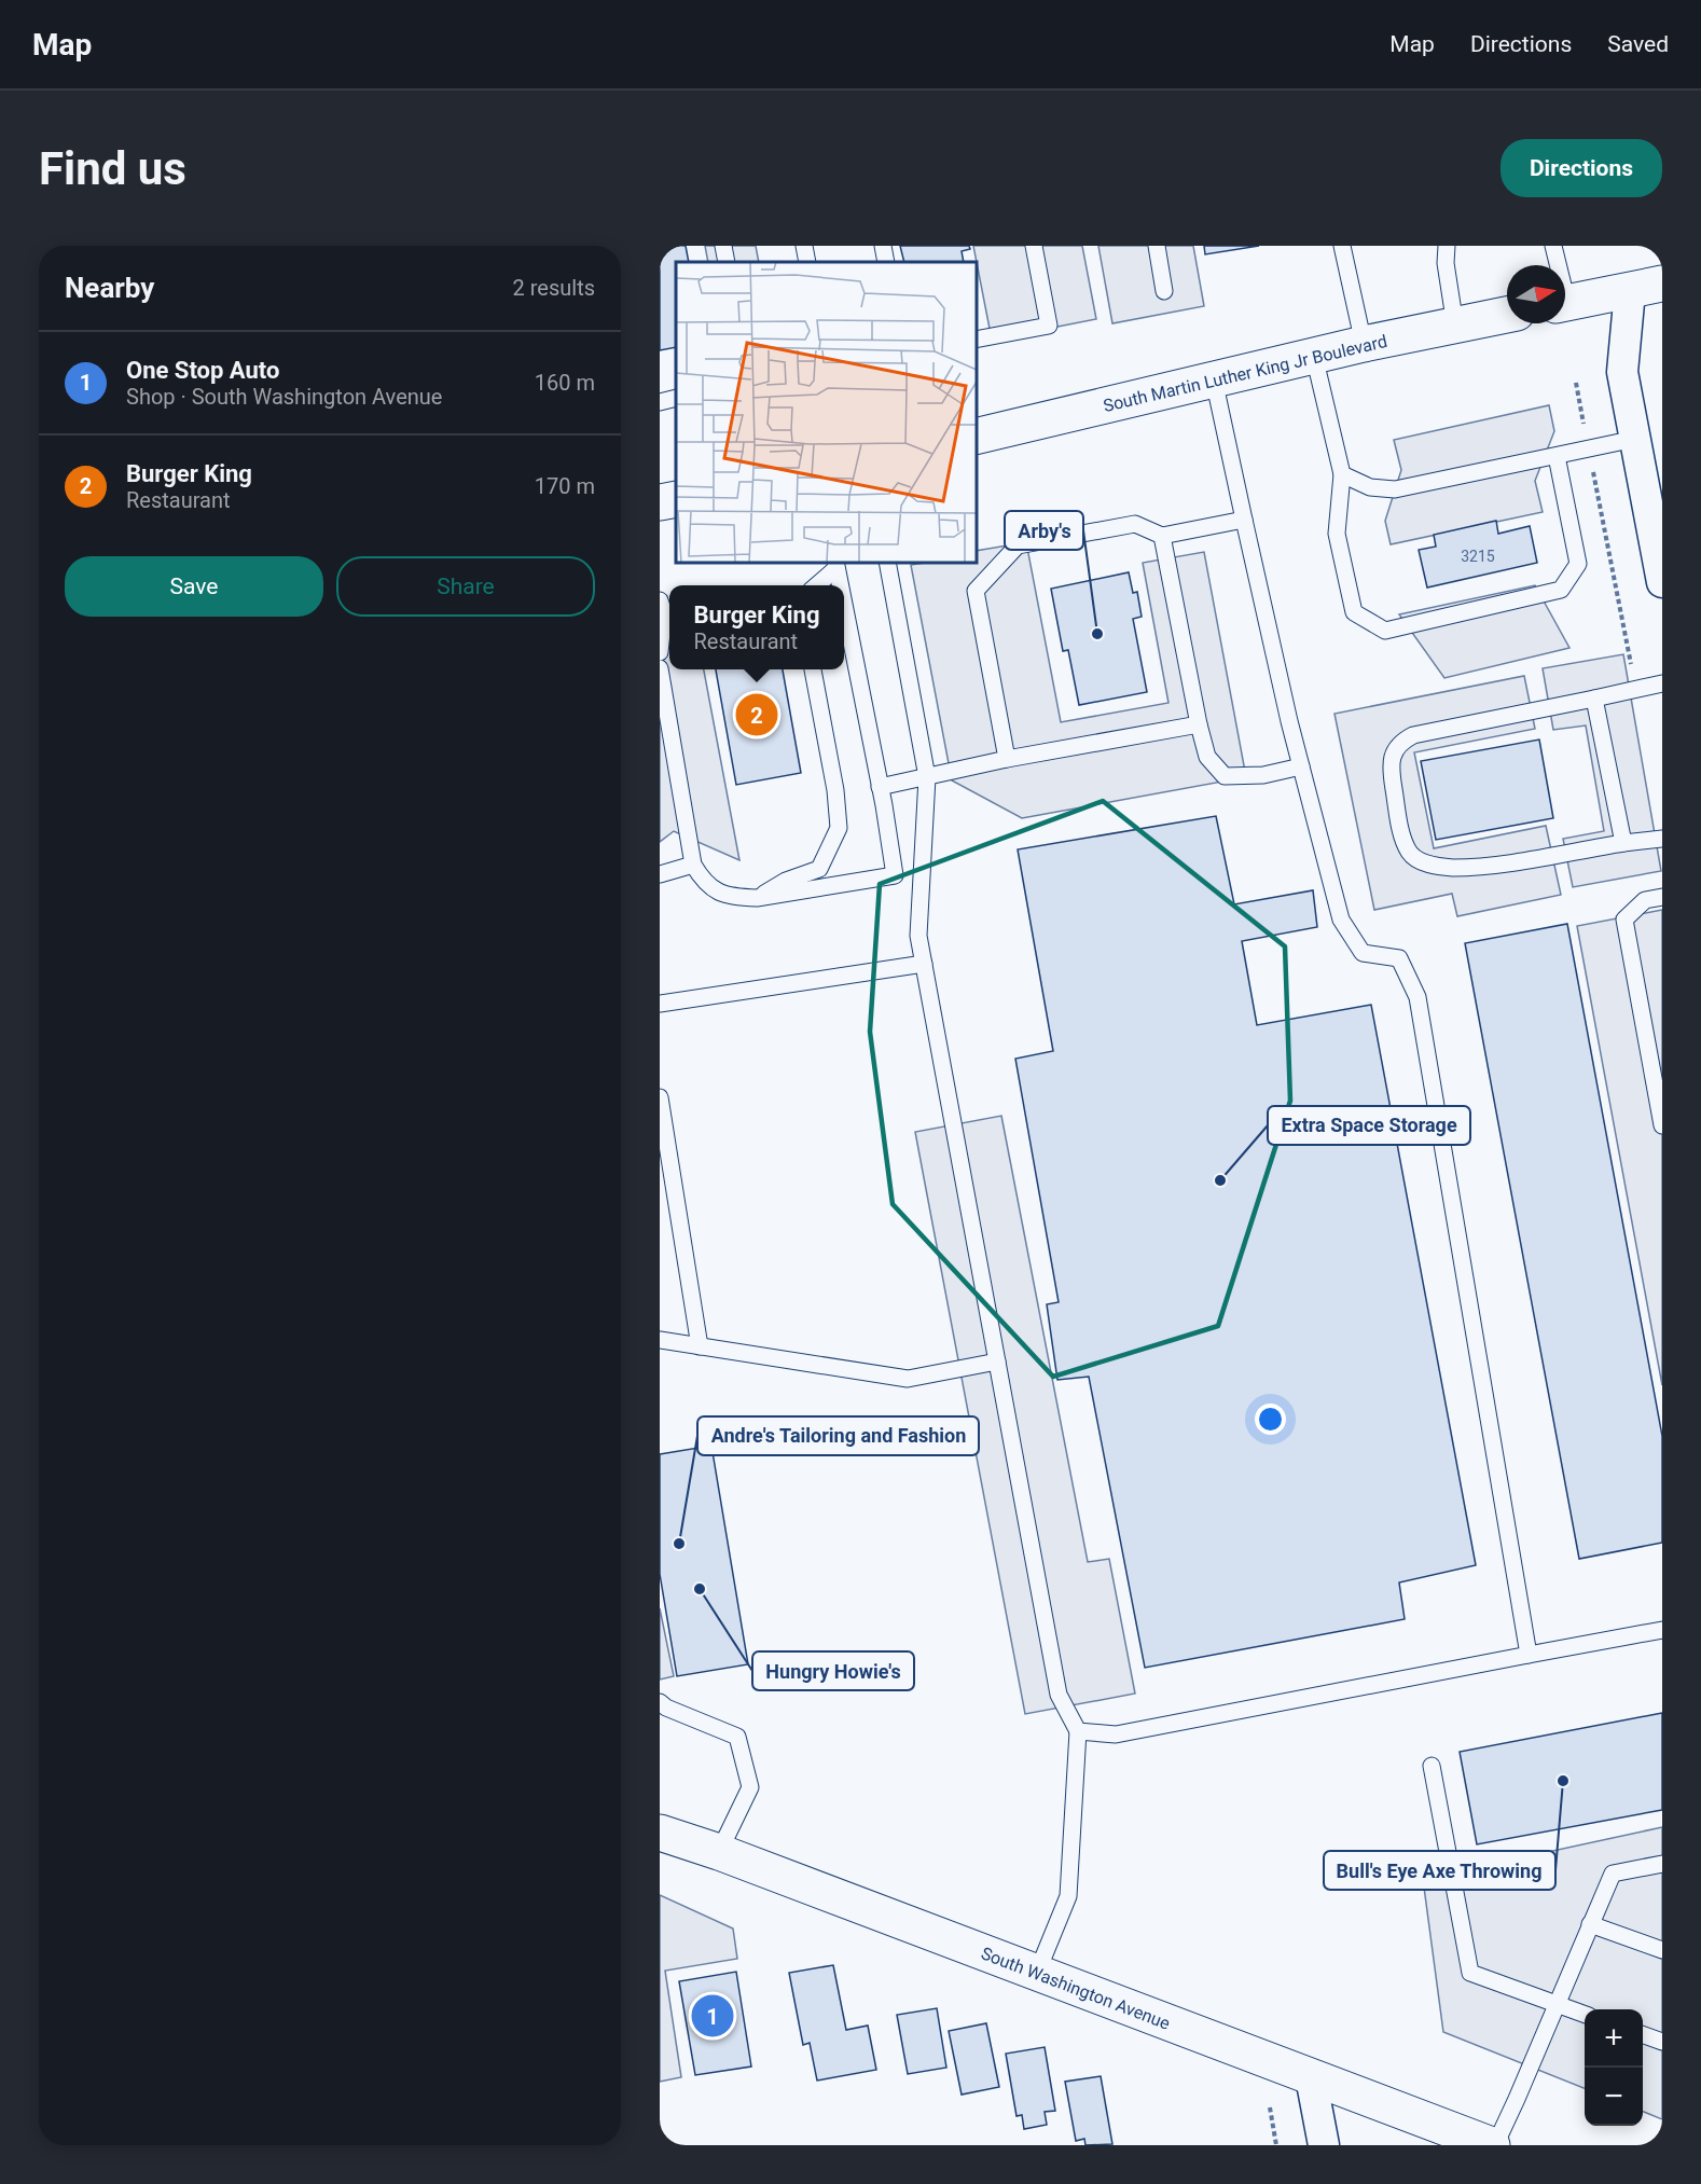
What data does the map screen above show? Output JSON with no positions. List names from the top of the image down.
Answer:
{
  "streets": {
    "street": ["South Martin Luther King Jr Boulevard", "South Washington Avenue"]
  },
  "places": [
    "Arby's",
    "Extra Space Storage",
    "Andre's Tailoring and Fashion",
    "Hungry Howie's",
    "Bull's Eye Axe Throwing"
  ],
  "house_numbers": ["3215"],
  "north": "right",
  "page": {
    "header": "Map",
    "nav": ["Map", "Directions", "Saved"],
    "buttons": [
      "Directions",
      ["Save", "Share"]
    ],
    "title": "Find us",
    "heading": ["Nearby", "2 results"],
    "list": [
      {
        "mark": "1",
        "name": "One Stop Auto",
        "note": "Shop · South Washington Avenue",
        "value": "160 m"
      },
      {
        "mark": "2",
        "name": "Burger King",
        "note": "Restaurant",
        "value": "170 m"
      }
    ],
    "popup": ["Burger King", "Restaurant"],
    "pins": ["2", "1"],
    "map_buttons": ["+", "−"]
  }
}
